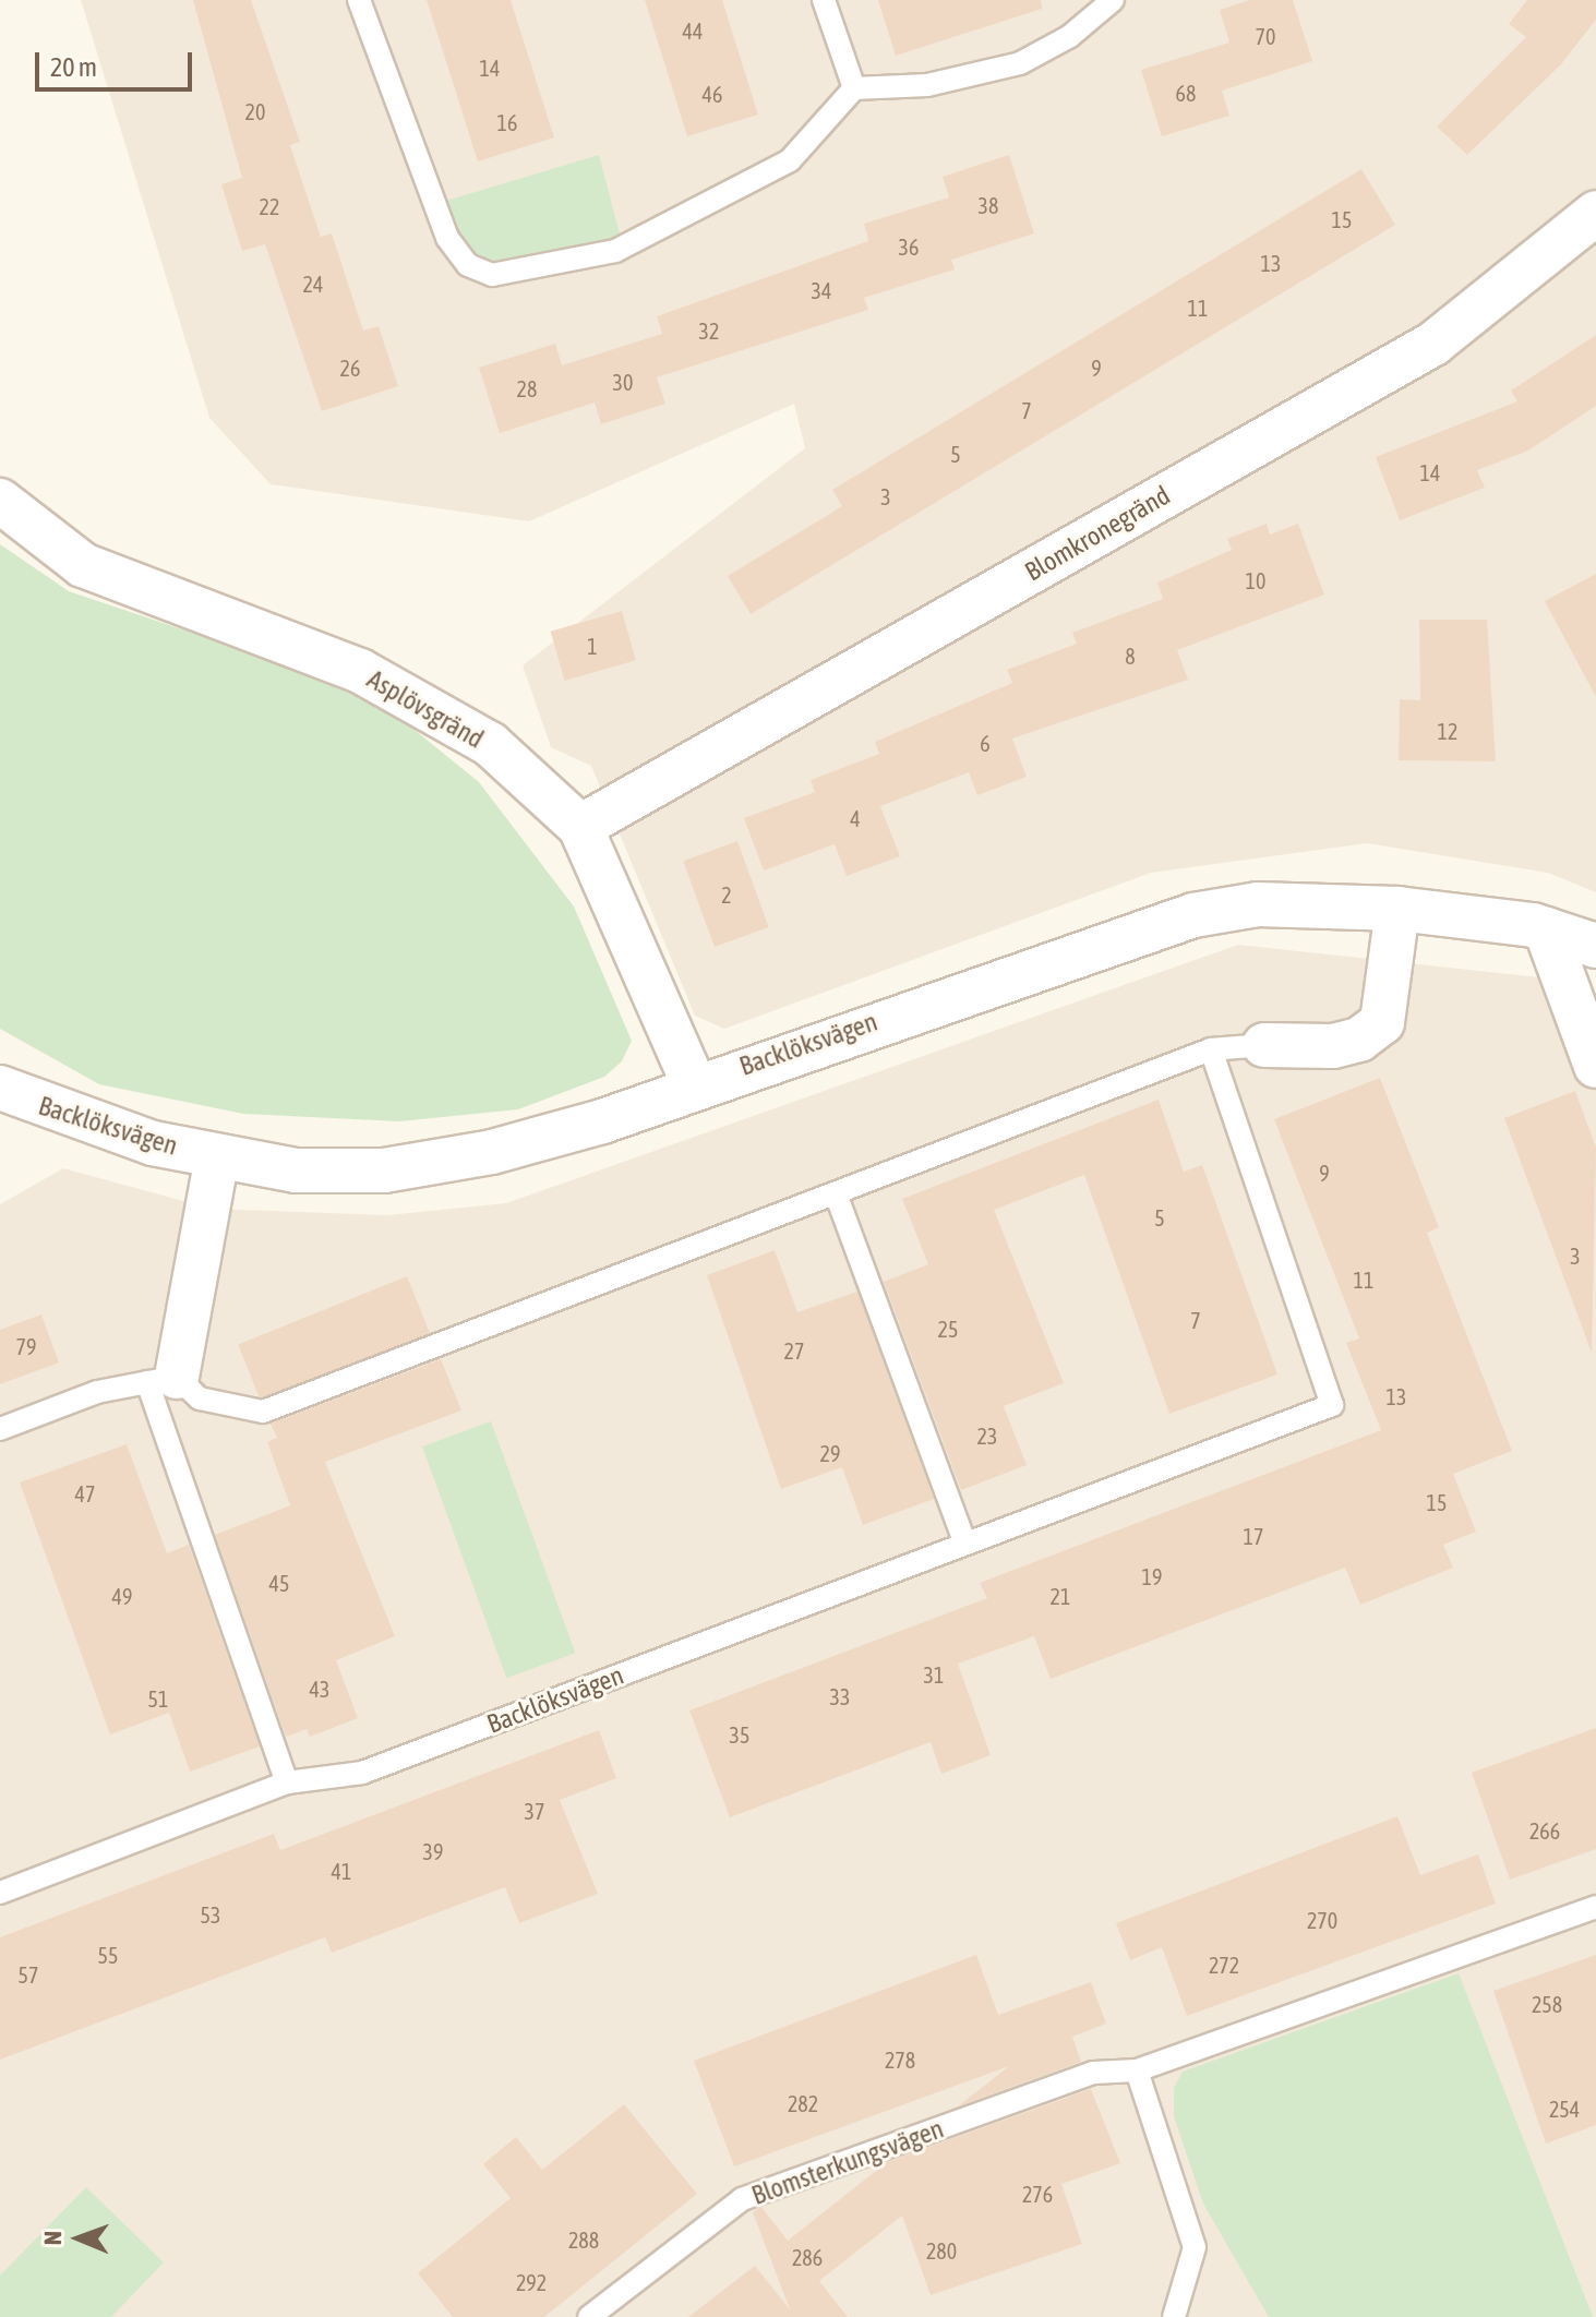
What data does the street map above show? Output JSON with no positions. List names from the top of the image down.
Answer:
{
  "streets": {
    "street": ["Blomkronegränd", "Asplövsgränd", "Backlöksvägen"],
    "lane": ["Blomsterkungsvägen"]
  },
  "crossings": [
    ["Blomkronegränd", "Asplövsgränd"],
    ["Asplövsgränd", "Backlöksvägen"]
  ],
  "house_numbers": [
    "44",
    "70",
    "14",
    "68",
    "46",
    "20",
    "16",
    "38",
    "22",
    "15",
    "36",
    "13",
    "24",
    "34",
    "11",
    "32",
    "26",
    "9",
    "30",
    "28",
    "7",
    "5",
    "14",
    "3",
    "10",
    "1",
    "8",
    "12",
    "6",
    "4",
    "2",
    "9",
    "5",
    "3",
    "11",
    "7",
    "25",
    "79",
    "27",
    "13",
    "23",
    "29",
    "47",
    "15",
    "17",
    "19",
    "45",
    "49",
    "21",
    "31",
    "43",
    "33",
    "51",
    "35",
    "37",
    "266",
    "39",
    "41",
    "53",
    "270",
    "55",
    "272",
    "57",
    "258",
    "278",
    "282",
    "254",
    "276",
    "288",
    "280",
    "286",
    "292"
  ],
  "scale_bar": "20 m",
  "north": "left"
}
